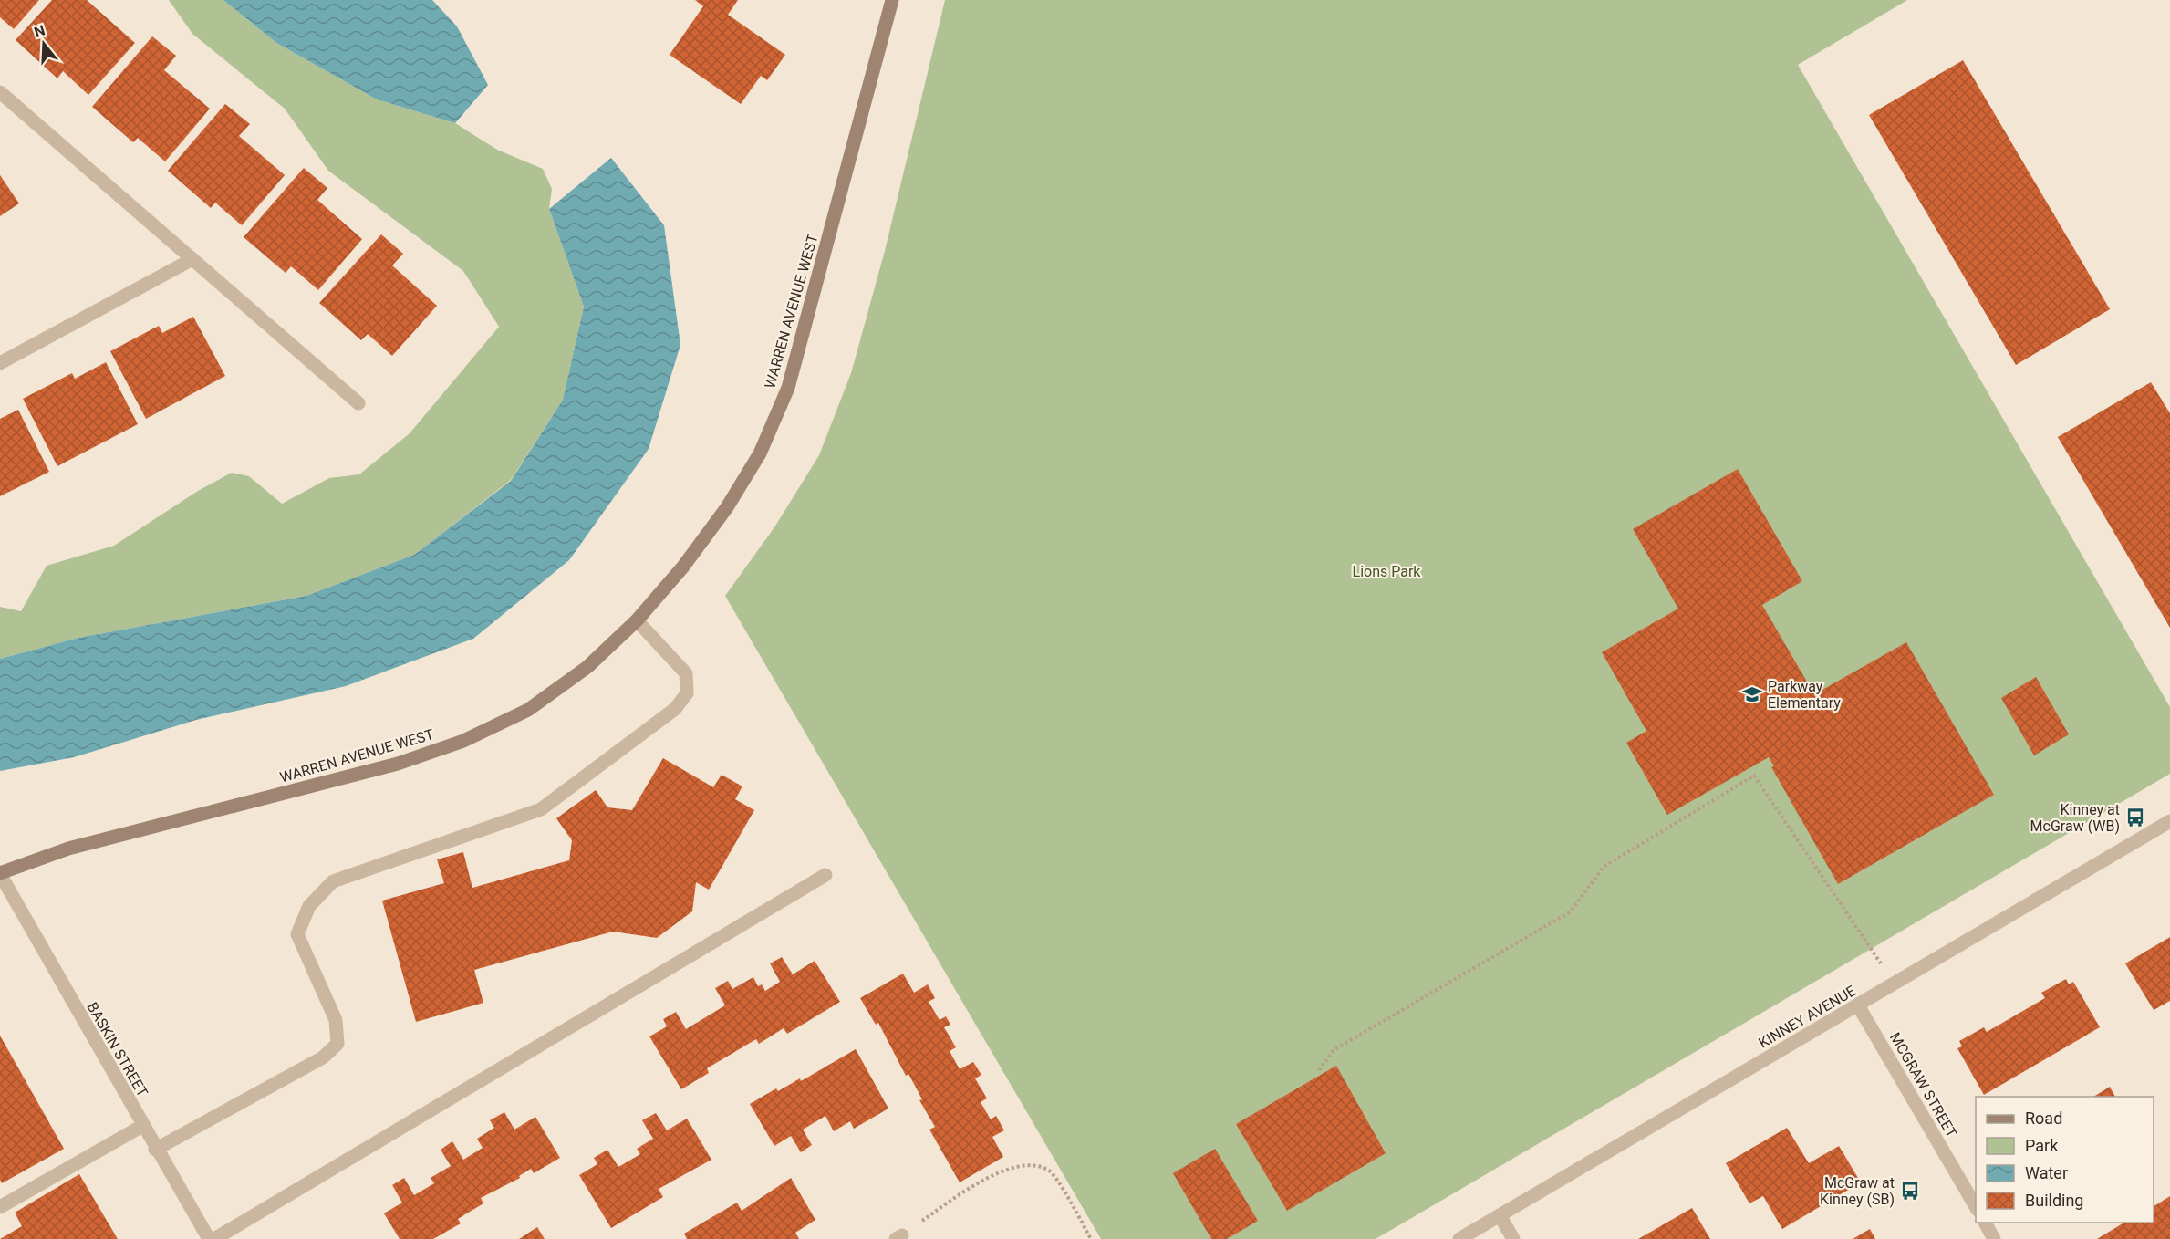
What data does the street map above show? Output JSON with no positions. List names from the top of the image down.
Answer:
{
  "streets": {
    "street": [
      "WARREN AVENUE WEST",
      "KINNEY AVENUE",
      "BASKIN STREET",
      "MCGRAW STREET"
    ]
  },
  "crossings": [
    ["WARREN AVENUE WEST", "BASKIN STREET"],
    ["KINNEY AVENUE", "MCGRAW STREET"]
  ],
  "parks": ["Lions Park"],
  "places": {
    "school or university": ["Parkway Elementary"],
    "bus stop": ["Kinney at McGraw (WB)", "McGraw at Kinney (SB)"]
  },
  "legend": [
    "Road",
    "Park",
    "Water",
    "Building"
  ],
  "north": "top"
}
